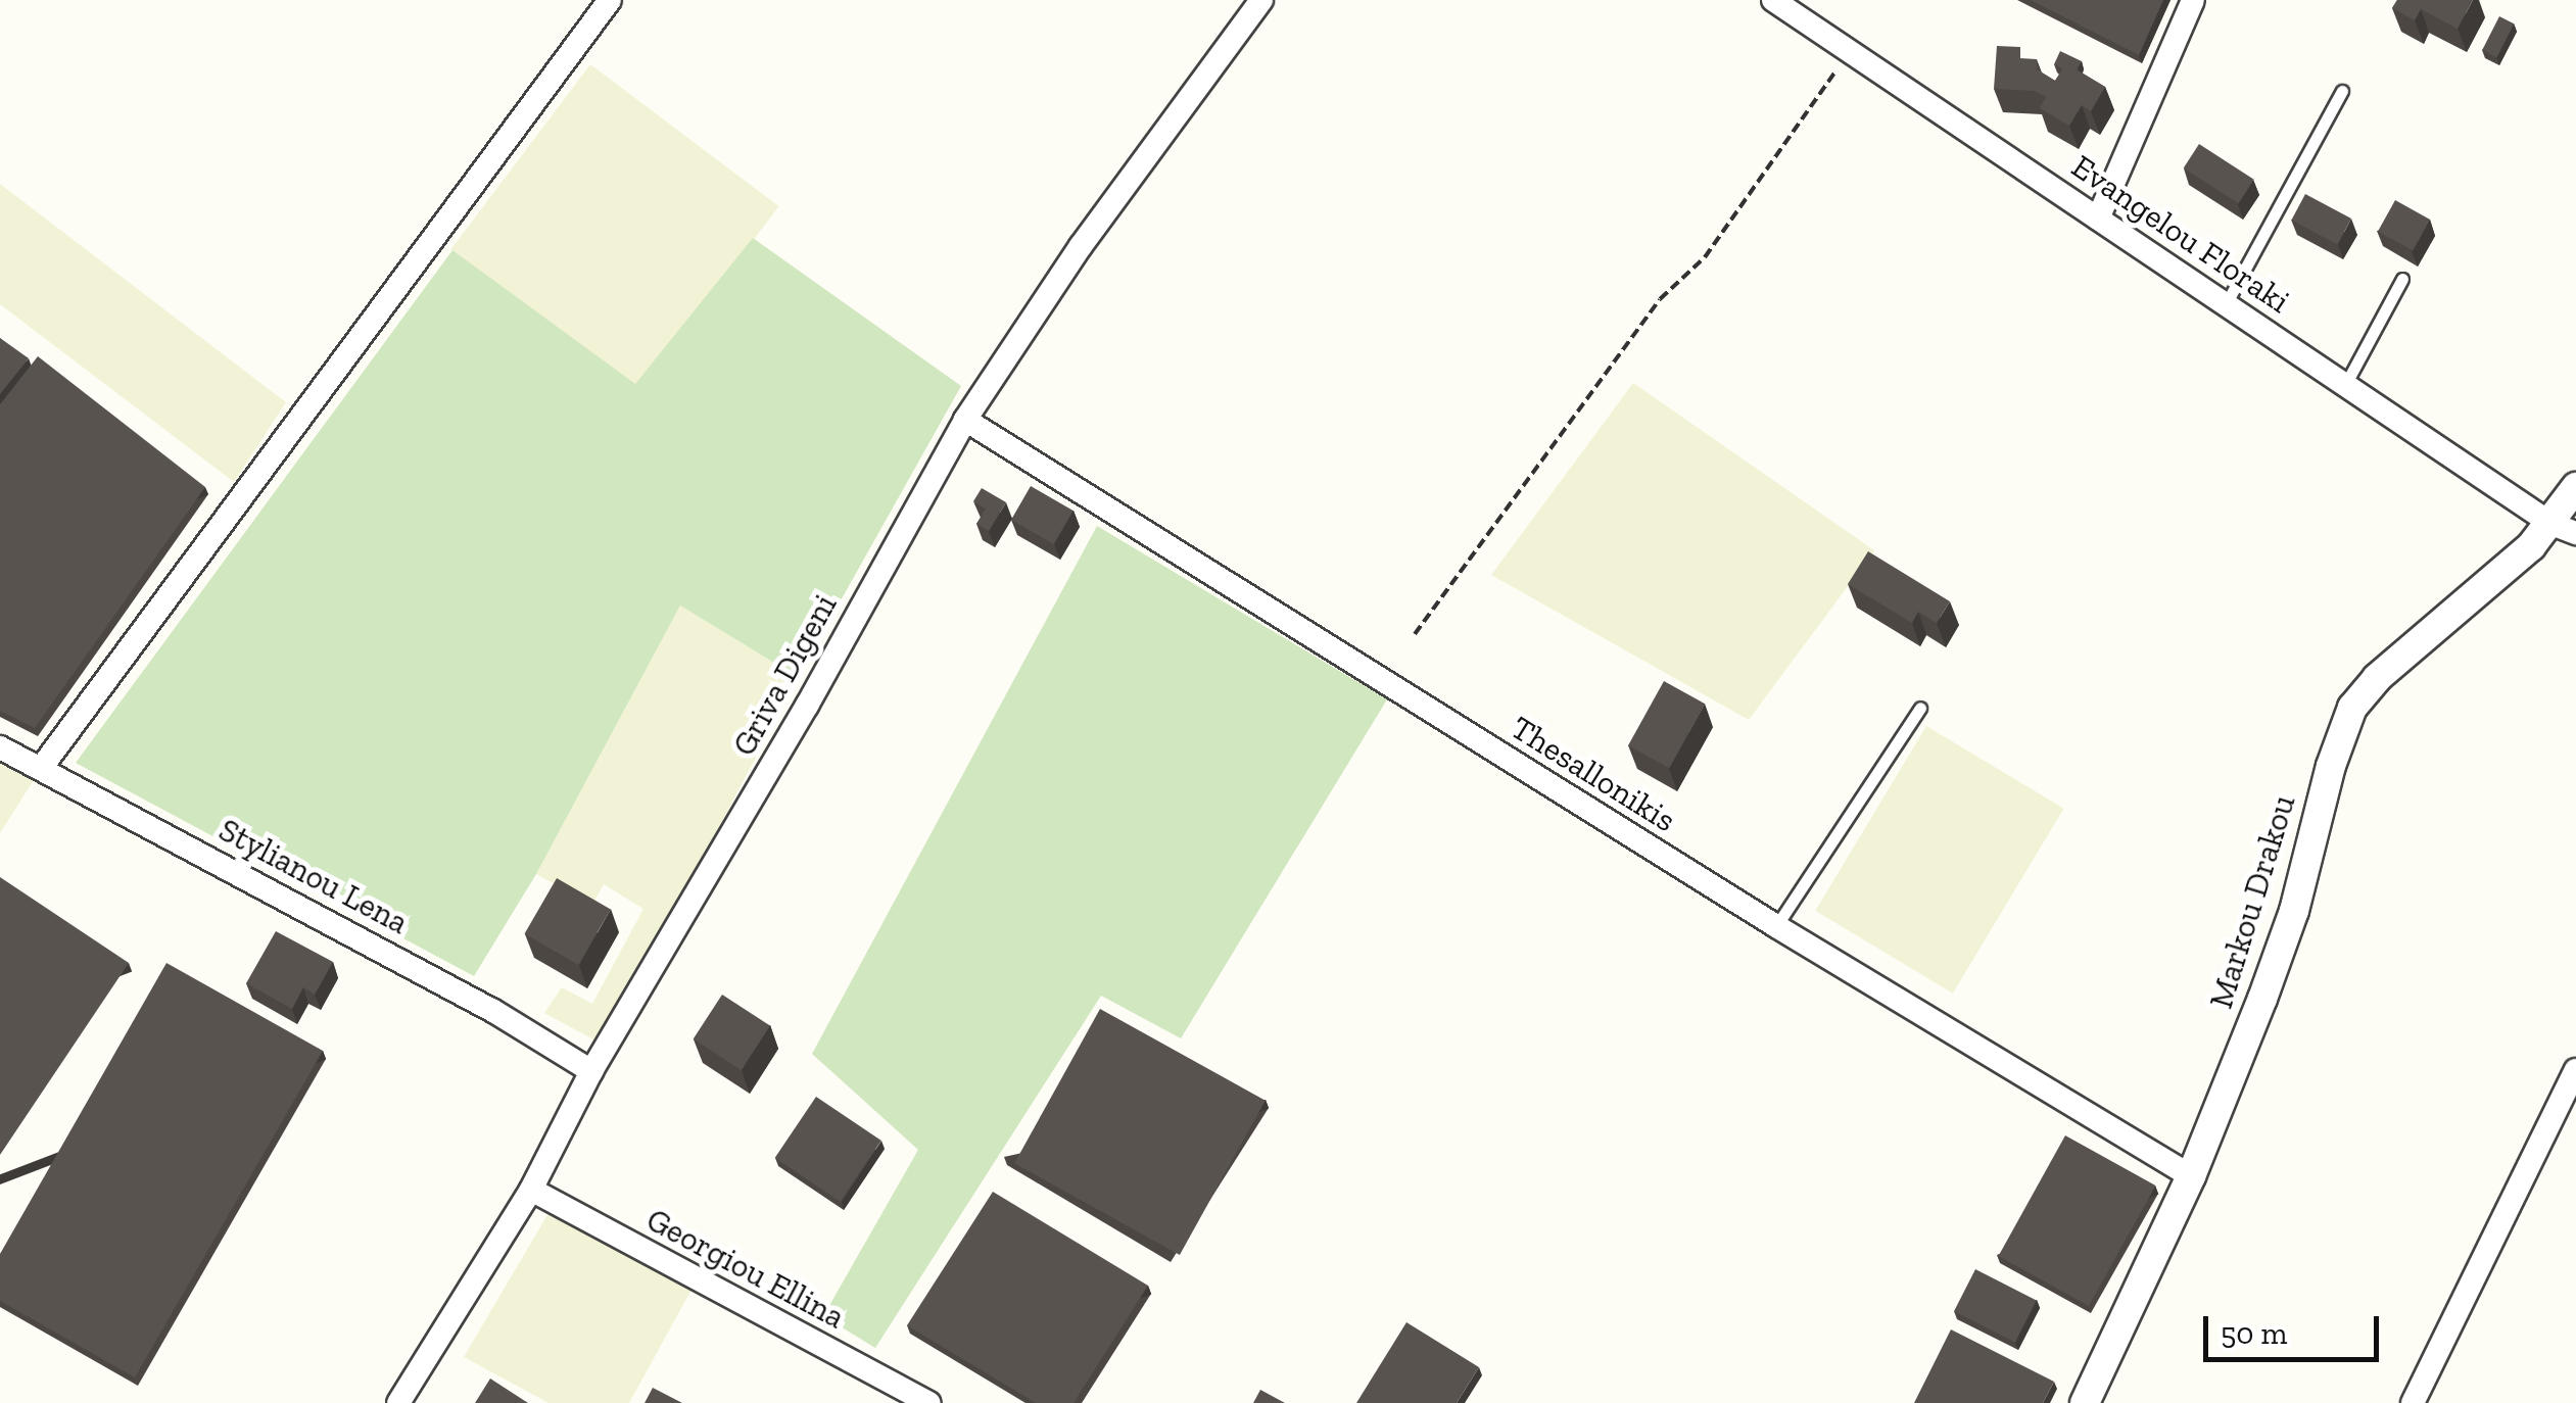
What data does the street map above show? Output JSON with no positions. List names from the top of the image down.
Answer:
{
  "streets": {
    "street": [
      "Evangelou Floraki",
      "Griva Digeni",
      "Thesallonikis",
      "Stylianou Lena",
      "Markou Drakou",
      "Georgiou Ellina"
    ]
  },
  "crossings": [
    ["Evangelou Floraki", "Markou Drakou"],
    ["Griva Digeni", "Thesallonikis"],
    ["Griva Digeni", "Stylianou Lena"],
    ["Griva Digeni", "Georgiou Ellina"],
    ["Thesallonikis", "Markou Drakou"]
  ],
  "scale_bar": "50 m"
}
